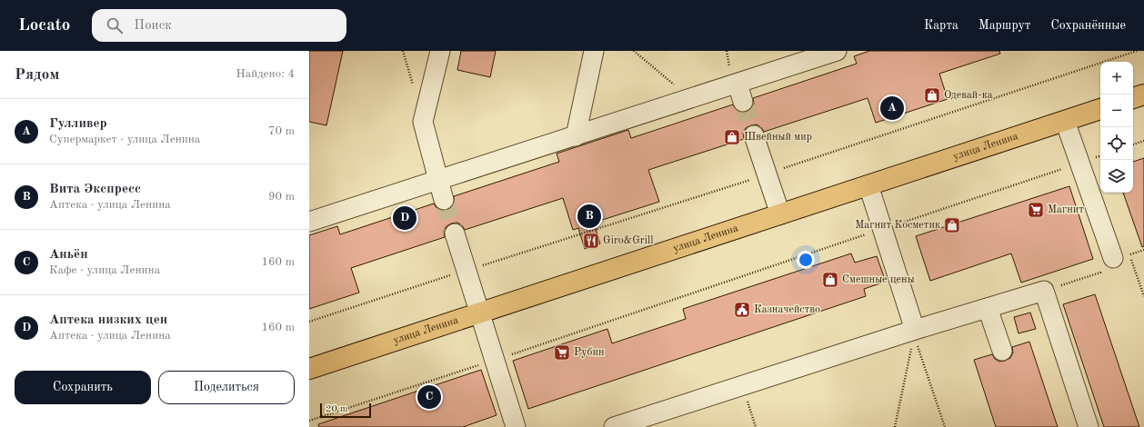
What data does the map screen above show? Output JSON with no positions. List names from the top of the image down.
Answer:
{
  "streets": {
    "main road": ["улица Ленина"]
  },
  "places": {
    "shop": [
      "Одевай-ка",
      "Швейный мир",
      "Магнит Косметик",
      "Смешные цены"
    ],
    "supermarket": ["Магнит", "Рубин"],
    "restaurant": ["Giro&Grill"],
    "public building": ["Казначейство"]
  },
  "scale_bar": "20 m",
  "page": {
    "header": "Locato",
    "search": "Поиск",
    "nav": ["Карта", "Маршрут", "Сохранённые"],
    "heading": ["Рядом", "Найдено: 4"],
    "map_buttons": ["+", "−"],
    "pins": [
      "A",
      "B",
      "D",
      "C"
    ],
    "list": [
      {
        "mark": "A",
        "name": "Гулливер",
        "note": "Супермаркет · улица Ленина",
        "value": "70 m"
      },
      {
        "mark": "B",
        "name": "Вита Экспресс",
        "note": "Аптека · улица Ленина",
        "value": "90 m"
      },
      {
        "mark": "C",
        "name": "Аньён",
        "note": "Кафе · улица Ленина",
        "value": "160 m"
      },
      {
        "mark": "D",
        "name": "Аптека низких цен",
        "note": "Аптека · улица Ленина",
        "value": "160 m"
      }
    ],
    "buttons": ["Сохранить", "Поделиться"],
    "scale": "20 m"
  }
}
